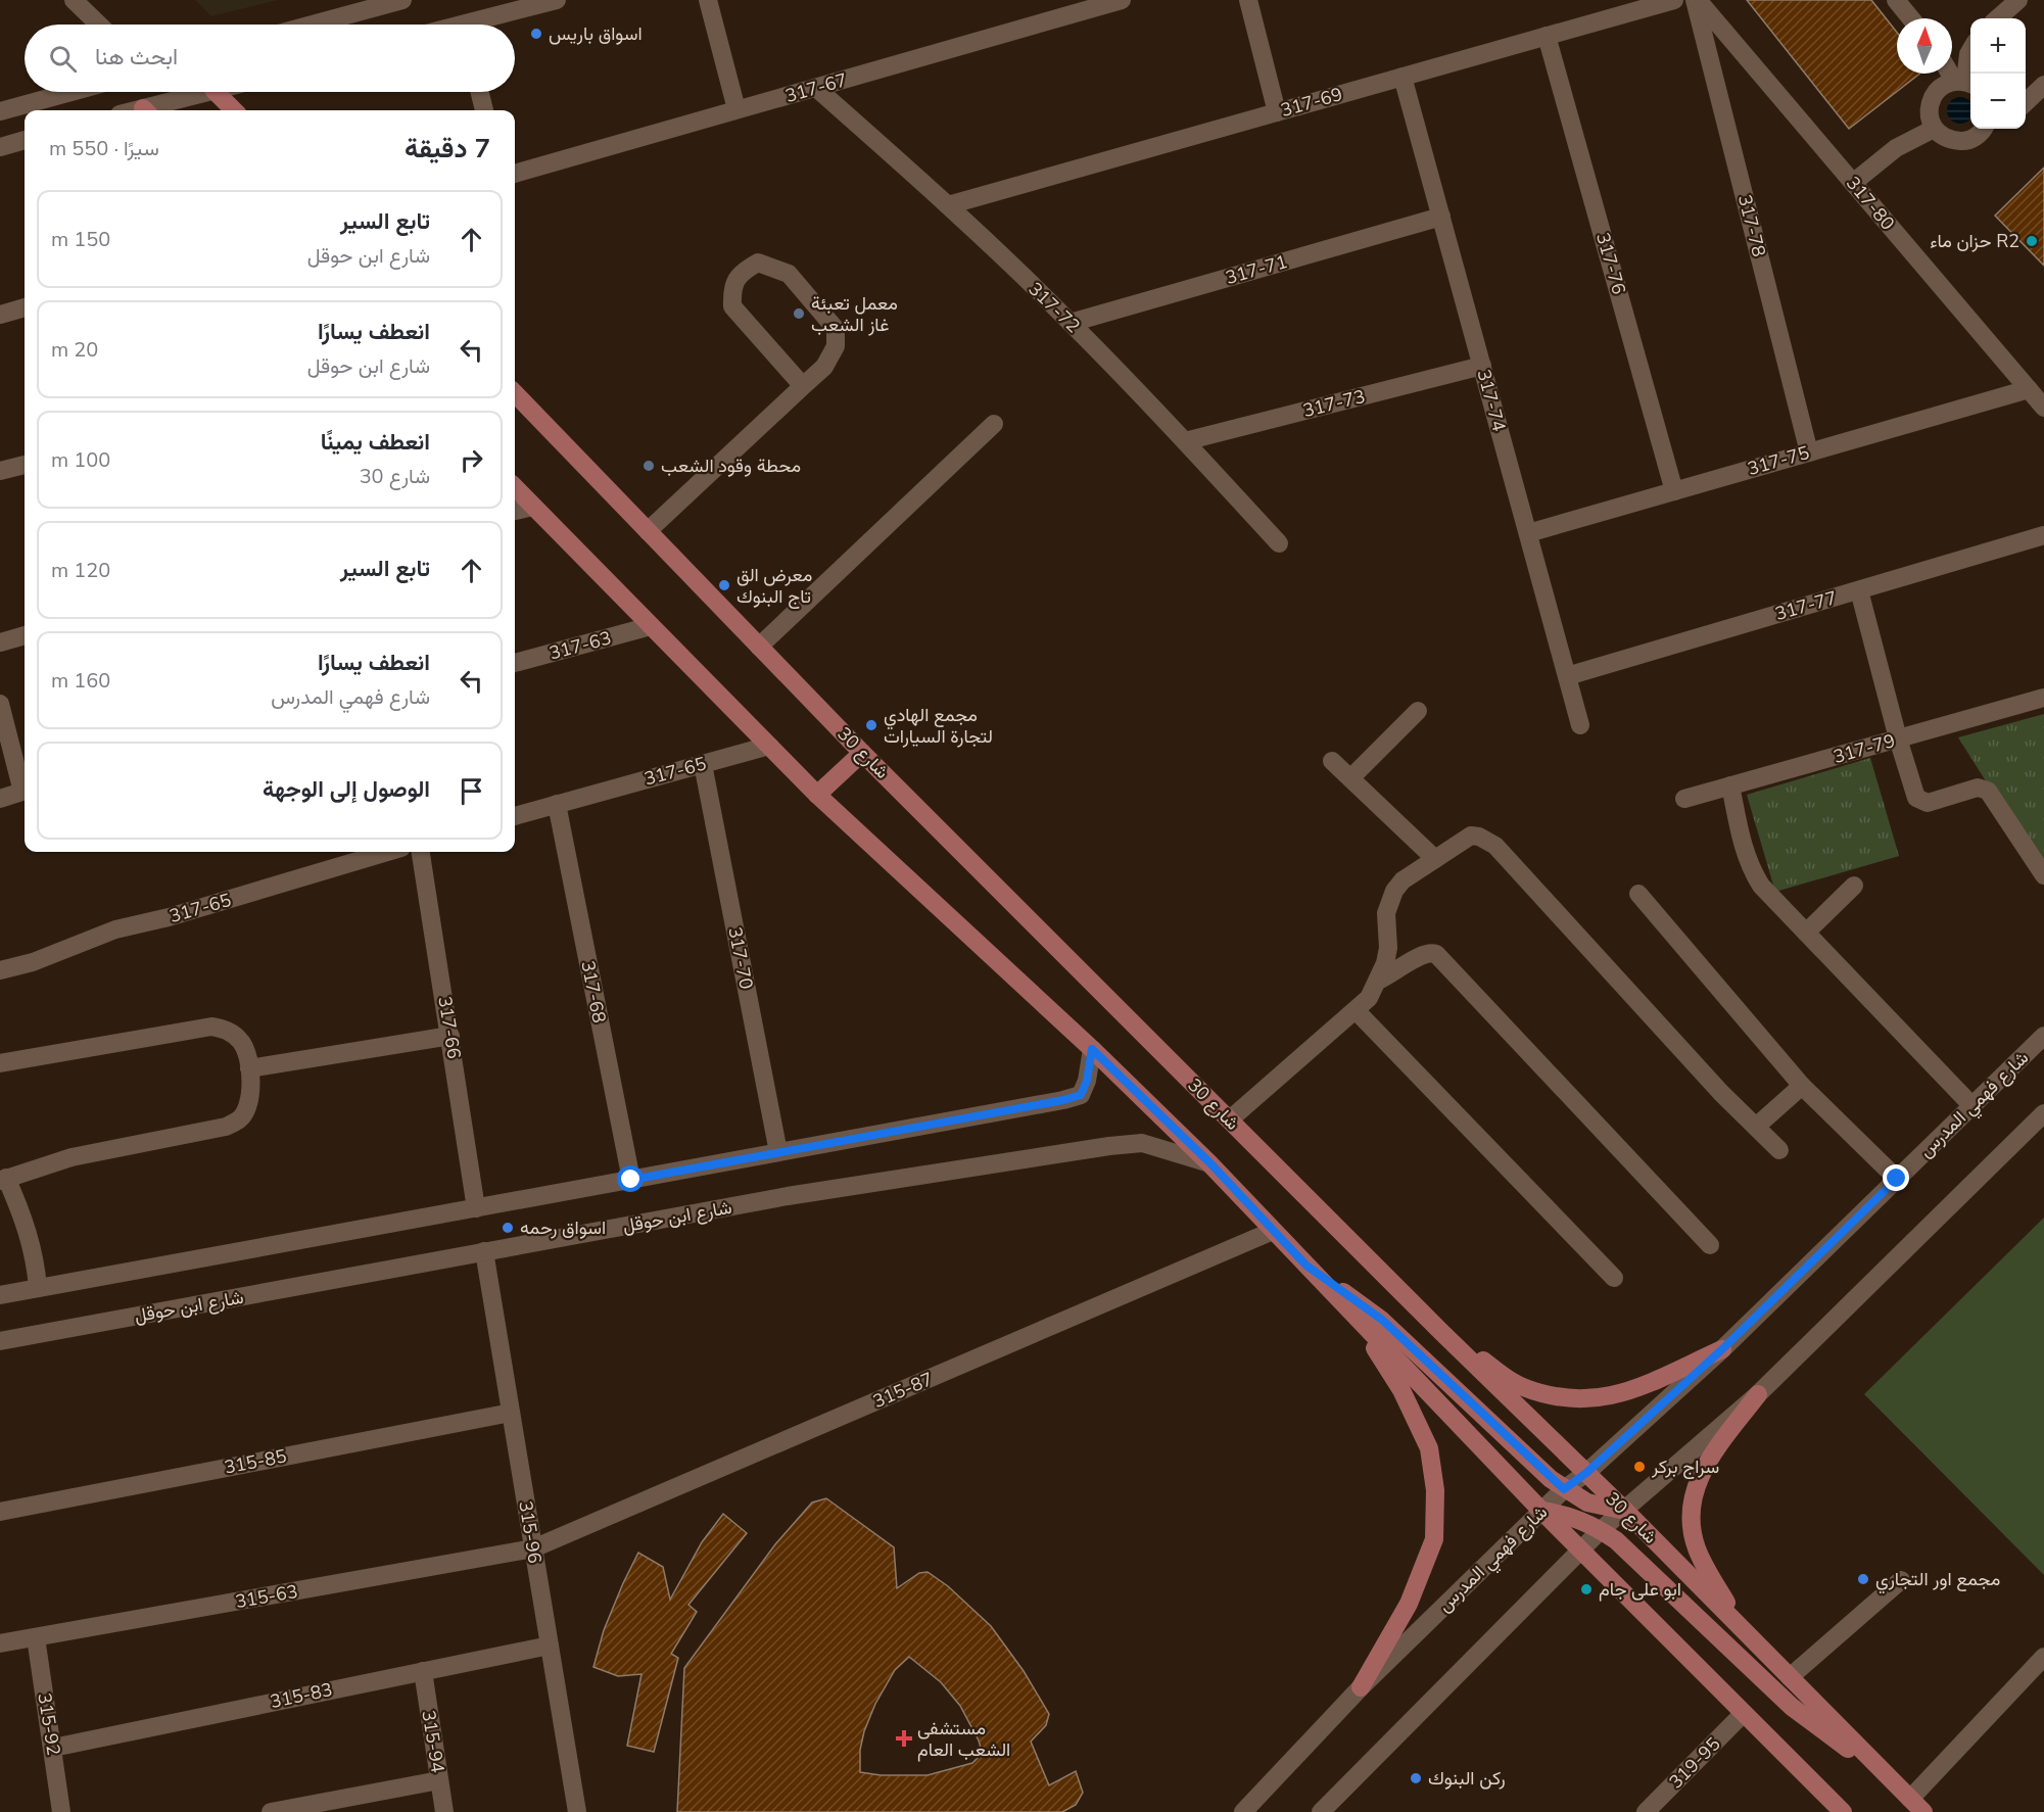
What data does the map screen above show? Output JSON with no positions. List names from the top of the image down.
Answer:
{
  "streets": {
    "main road": ["شارع 30"],
    "street": [
      "317-67",
      "317-69",
      "317-80",
      "317-78",
      "317-76",
      "317-71",
      "317-72",
      "317-74",
      "317-73",
      "317-75",
      "317-77",
      "317-63",
      "317-79",
      "317-65",
      "317-70",
      "317-68",
      "317-66",
      "شارع فهمي المدرس",
      "شارع ابن حوقل",
      "315-87",
      "315-85",
      "315-96",
      "315-63",
      "315-83",
      "315-92",
      "315-94",
      "319-95"
    ]
  },
  "crossings": [
    ["317-67", "317-72"],
    ["317-69", "317-76"],
    ["317-69", "317-72"],
    ["317-69", "317-74"],
    ["317-80", "317-78"],
    ["317-80", "317-75"],
    ["317-78", "317-75"],
    ["317-76", "317-75"],
    ["317-71", "317-72"],
    ["317-71", "317-74"],
    ["317-72", "317-73"],
    ["317-74", "317-73"],
    ["317-74", "317-75"],
    ["317-74", "317-77"],
    ["شارع 30", "شارع فهمي المدرس"],
    ["317-65", "317-70"],
    ["317-65", "317-68"],
    ["شارع ابن حوقل", "315-96"],
    ["315-87", "315-96"],
    ["315-87", "315-63"],
    ["315-85", "315-96"],
    ["315-96", "315-63"],
    ["315-96", "315-83"],
    ["315-63", "315-92"],
    ["315-83", "315-92"],
    ["315-83", "315-94"]
  ],
  "places": {
    "other": [
      "اسواق باريس",
      "حزان ماء R2",
      "معمل تعبئة غاز الشعب",
      "محطة وقود الشعب",
      "معرض الق تاج البنوك",
      "مجمع الهادي لتجارة السيارات",
      "اسواق رحمه",
      "سراج بركر",
      "مجمع اور التجاري",
      "ابو علی جام",
      "ركن البنوك"
    ],
    "health": ["مستشفى الشعب العام"]
  },
  "north": "top",
  "page": {
    "map_buttons": ["+", "−"],
    "search": "ابحث هنا",
    "heading": ["7 دقيقة", "سيرًا · 550 m"],
    "list": [
      ["تابع السير", "شارع ابن حوقل", "150 m"],
      ["انعطف يسارًا", "شارع ابن حوقل", "20 m"],
      ["انعطف يمينًا", "شارع 30", "100 m"],
      ["تابع السير", "120 m"],
      ["انعطف يسارًا", "شارع فهمي المدرس", "160 m"],
      "الوصول إلى الوجهة"
    ]
  }
}
